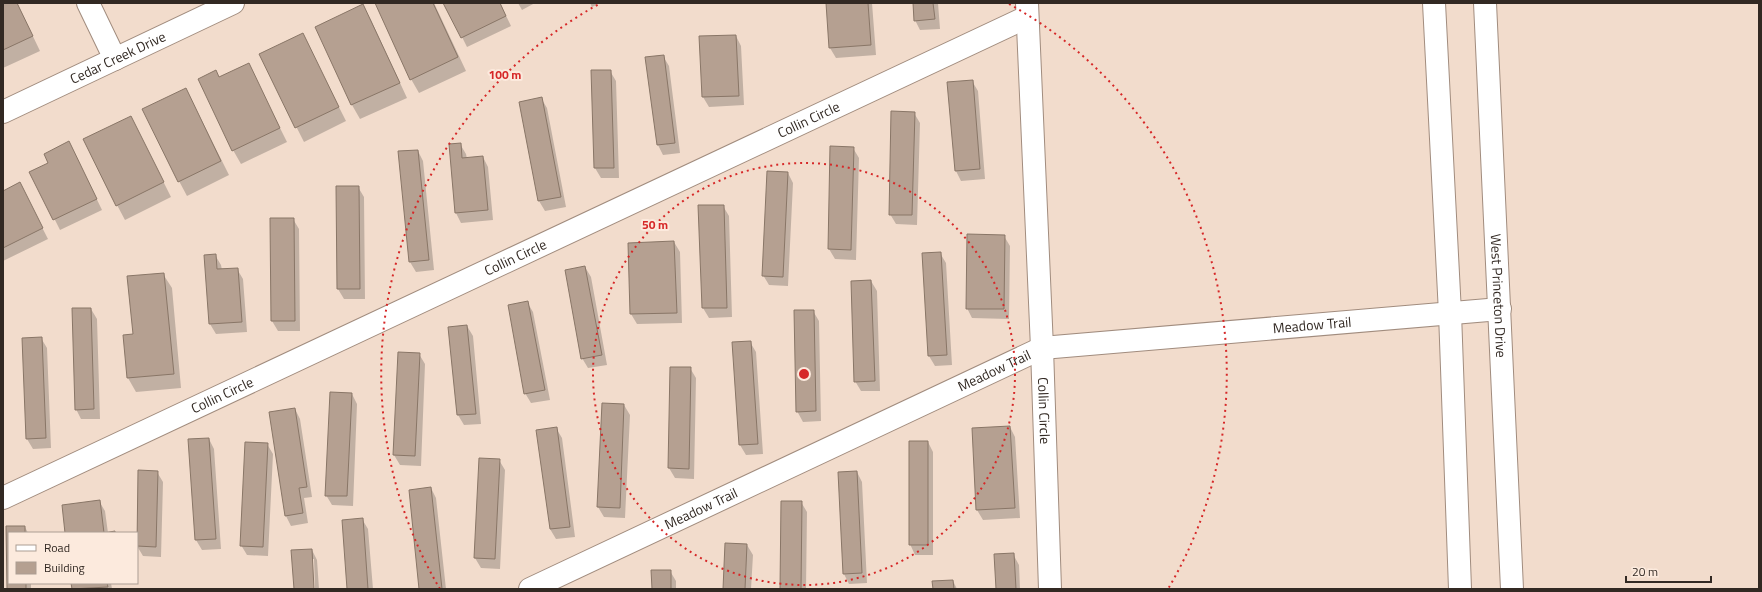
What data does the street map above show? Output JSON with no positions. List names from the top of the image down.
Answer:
{
  "streets": {
    "main road": [
      "Cedar Creek Drive",
      "Collin Circle",
      "West Princeton Drive",
      "Meadow Trail"
    ]
  },
  "crossings": [
    ["Collin Circle", "Meadow Trail"],
    ["West Princeton Drive", "Meadow Trail"]
  ],
  "legend": ["Road", "Building"],
  "scale_bar": "20 m",
  "rings": ["100 m", "50 m"]
}
